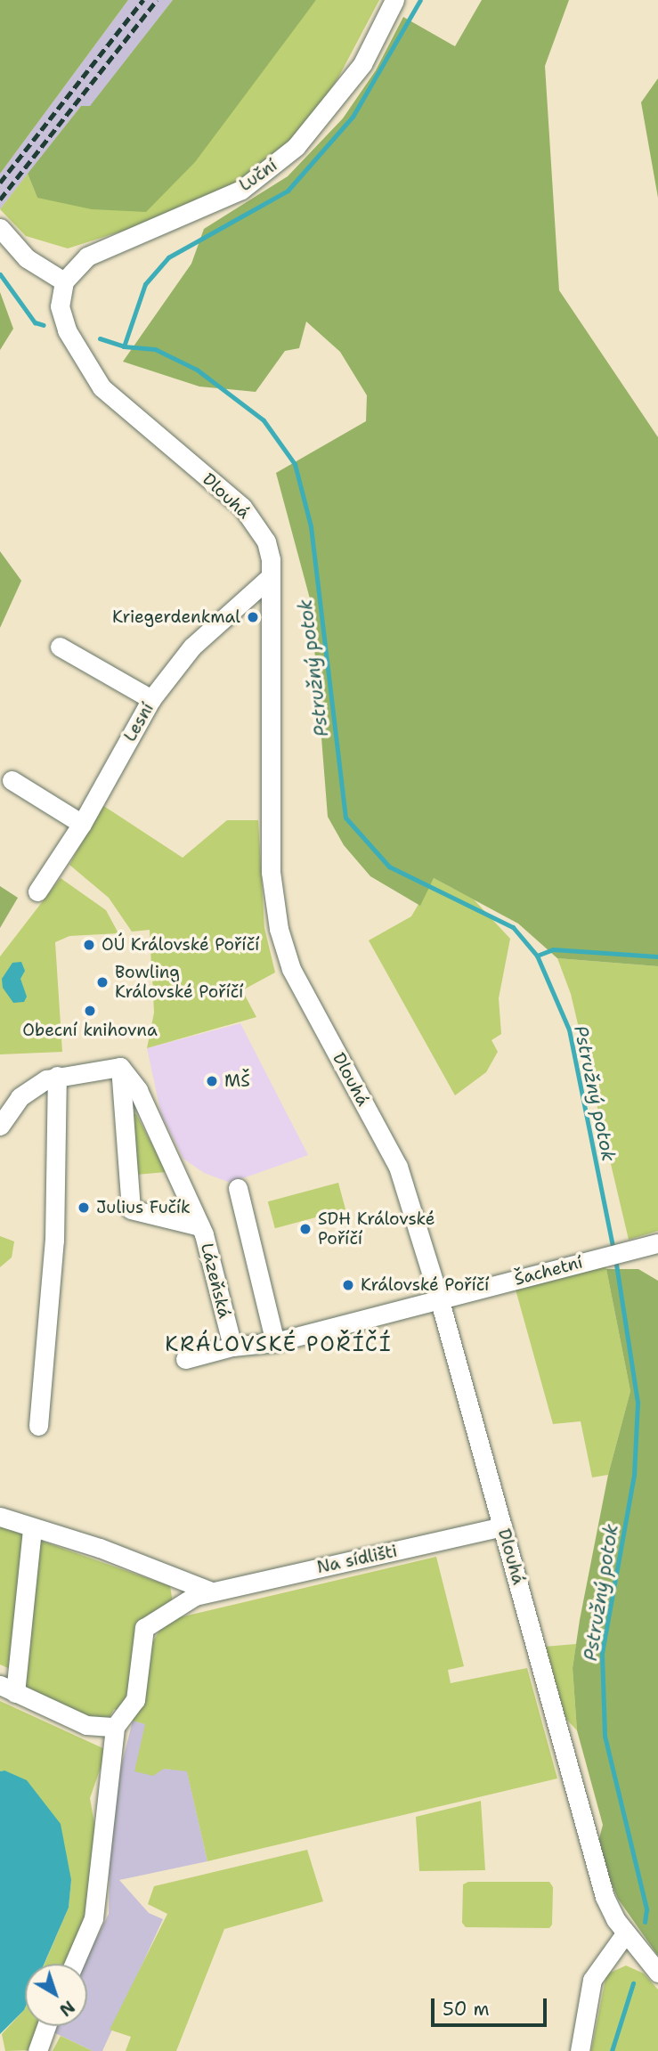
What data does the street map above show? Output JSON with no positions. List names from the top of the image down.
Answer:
{
  "streets": {
    "street": [
      "Luční",
      "Dlouhá",
      "Lesní",
      "Šachetní",
      "Lázeňská",
      "Na sídlišti"
    ]
  },
  "crossings": [
    ["Luční", "Dlouhá"],
    ["Dlouhá", "Lesní"],
    ["Dlouhá", "Šachetní"],
    ["Dlouhá", "Na sídlišti"]
  ],
  "districts": ["KRÁLOVSKÉ POŘÍČÍ"],
  "water": ["Pstružný potok"],
  "places": [
    "Kriegerdenkmal",
    "OÚ Královské Poříčí",
    "Bowling Královské Poříčí",
    "Obecní knihovna",
    "MŠ",
    "Julius Fučík",
    "SDH Královské Poříčí",
    "Královské Poříčí"
  ],
  "scale_bar": "50 m",
  "north": "bottom right"
}
